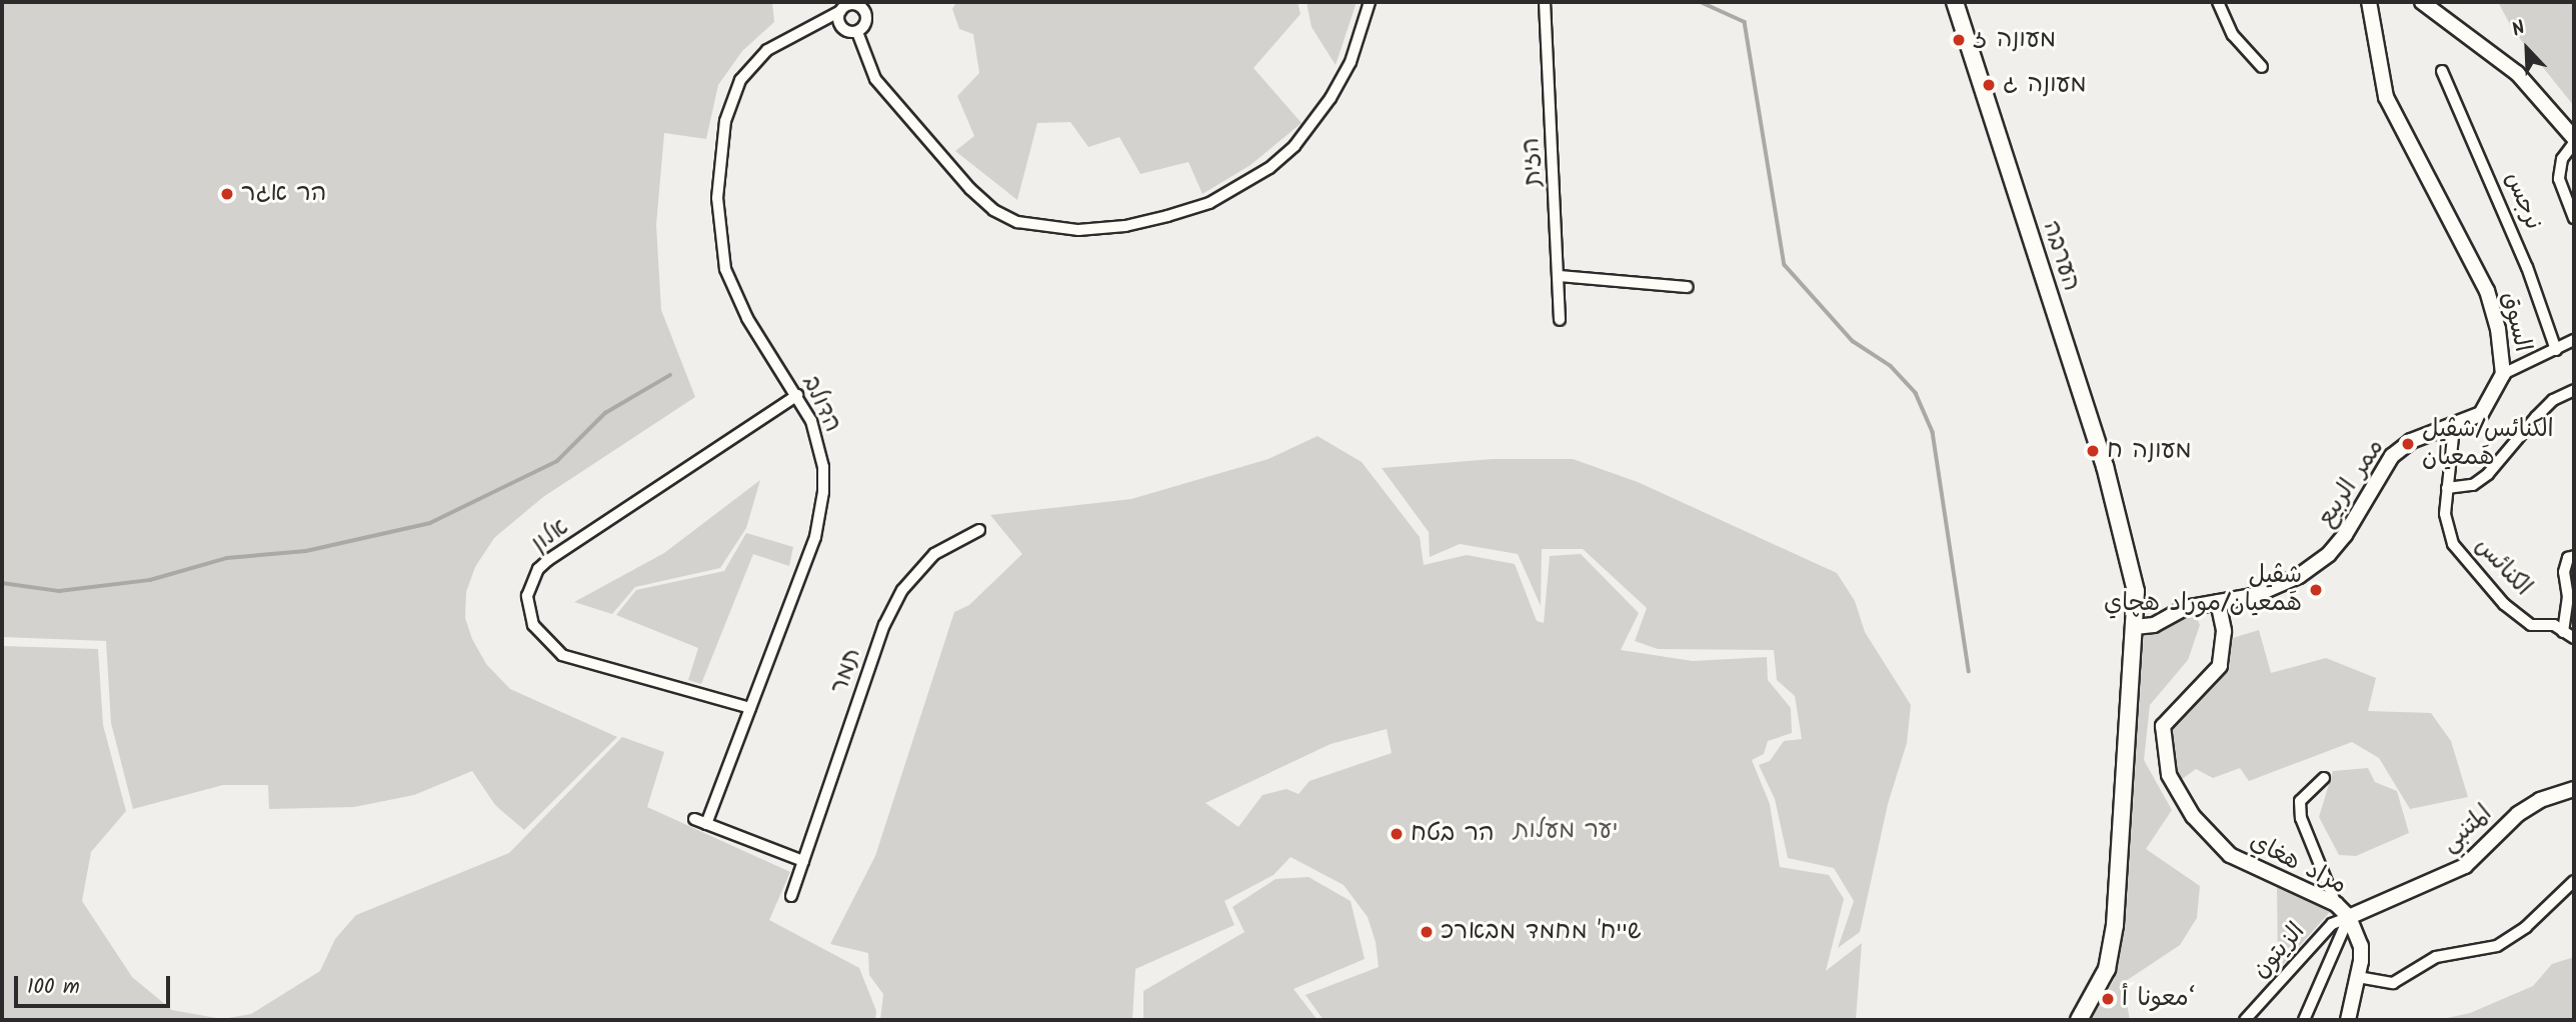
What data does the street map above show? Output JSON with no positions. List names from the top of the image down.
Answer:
{
  "streets": {
    "main road": ["הערבה"],
    "street": [
      "הזית",
      "نرجس",
      "السوق",
      "הדולב",
      "ممر الربيع",
      "אלון",
      "الكنائس",
      "תמר",
      "المتنبي",
      "مراد هغاي",
      "الزيتون"
    ]
  },
  "crossings": [
    ["הערבה", "ممر الربيع"],
    ["السوق", "ممر الربيع"],
    ["הדולב", "אלון"],
    ["ممر الربيع", "مراد هغاي"],
    ["المتنبي", "مراد هغاي"],
    ["المتنبي", "الزيتون"],
    ["مراد هغاي", "الزيتون"]
  ],
  "parks": ["יער מעלות"],
  "places": [
    "מעונה ז",
    "מעונה ג",
    "הר אגר",
    "الكنائس/شڤيل هَمعيان",
    "מעונה ח",
    "شڤيل هَمعيان/موراد هچاي",
    "הר בטח",
    "שייח' מחמד מבארכ",
    "معونا أ‘"
  ],
  "scale_bar": "100 m",
  "north": "top left"
}
